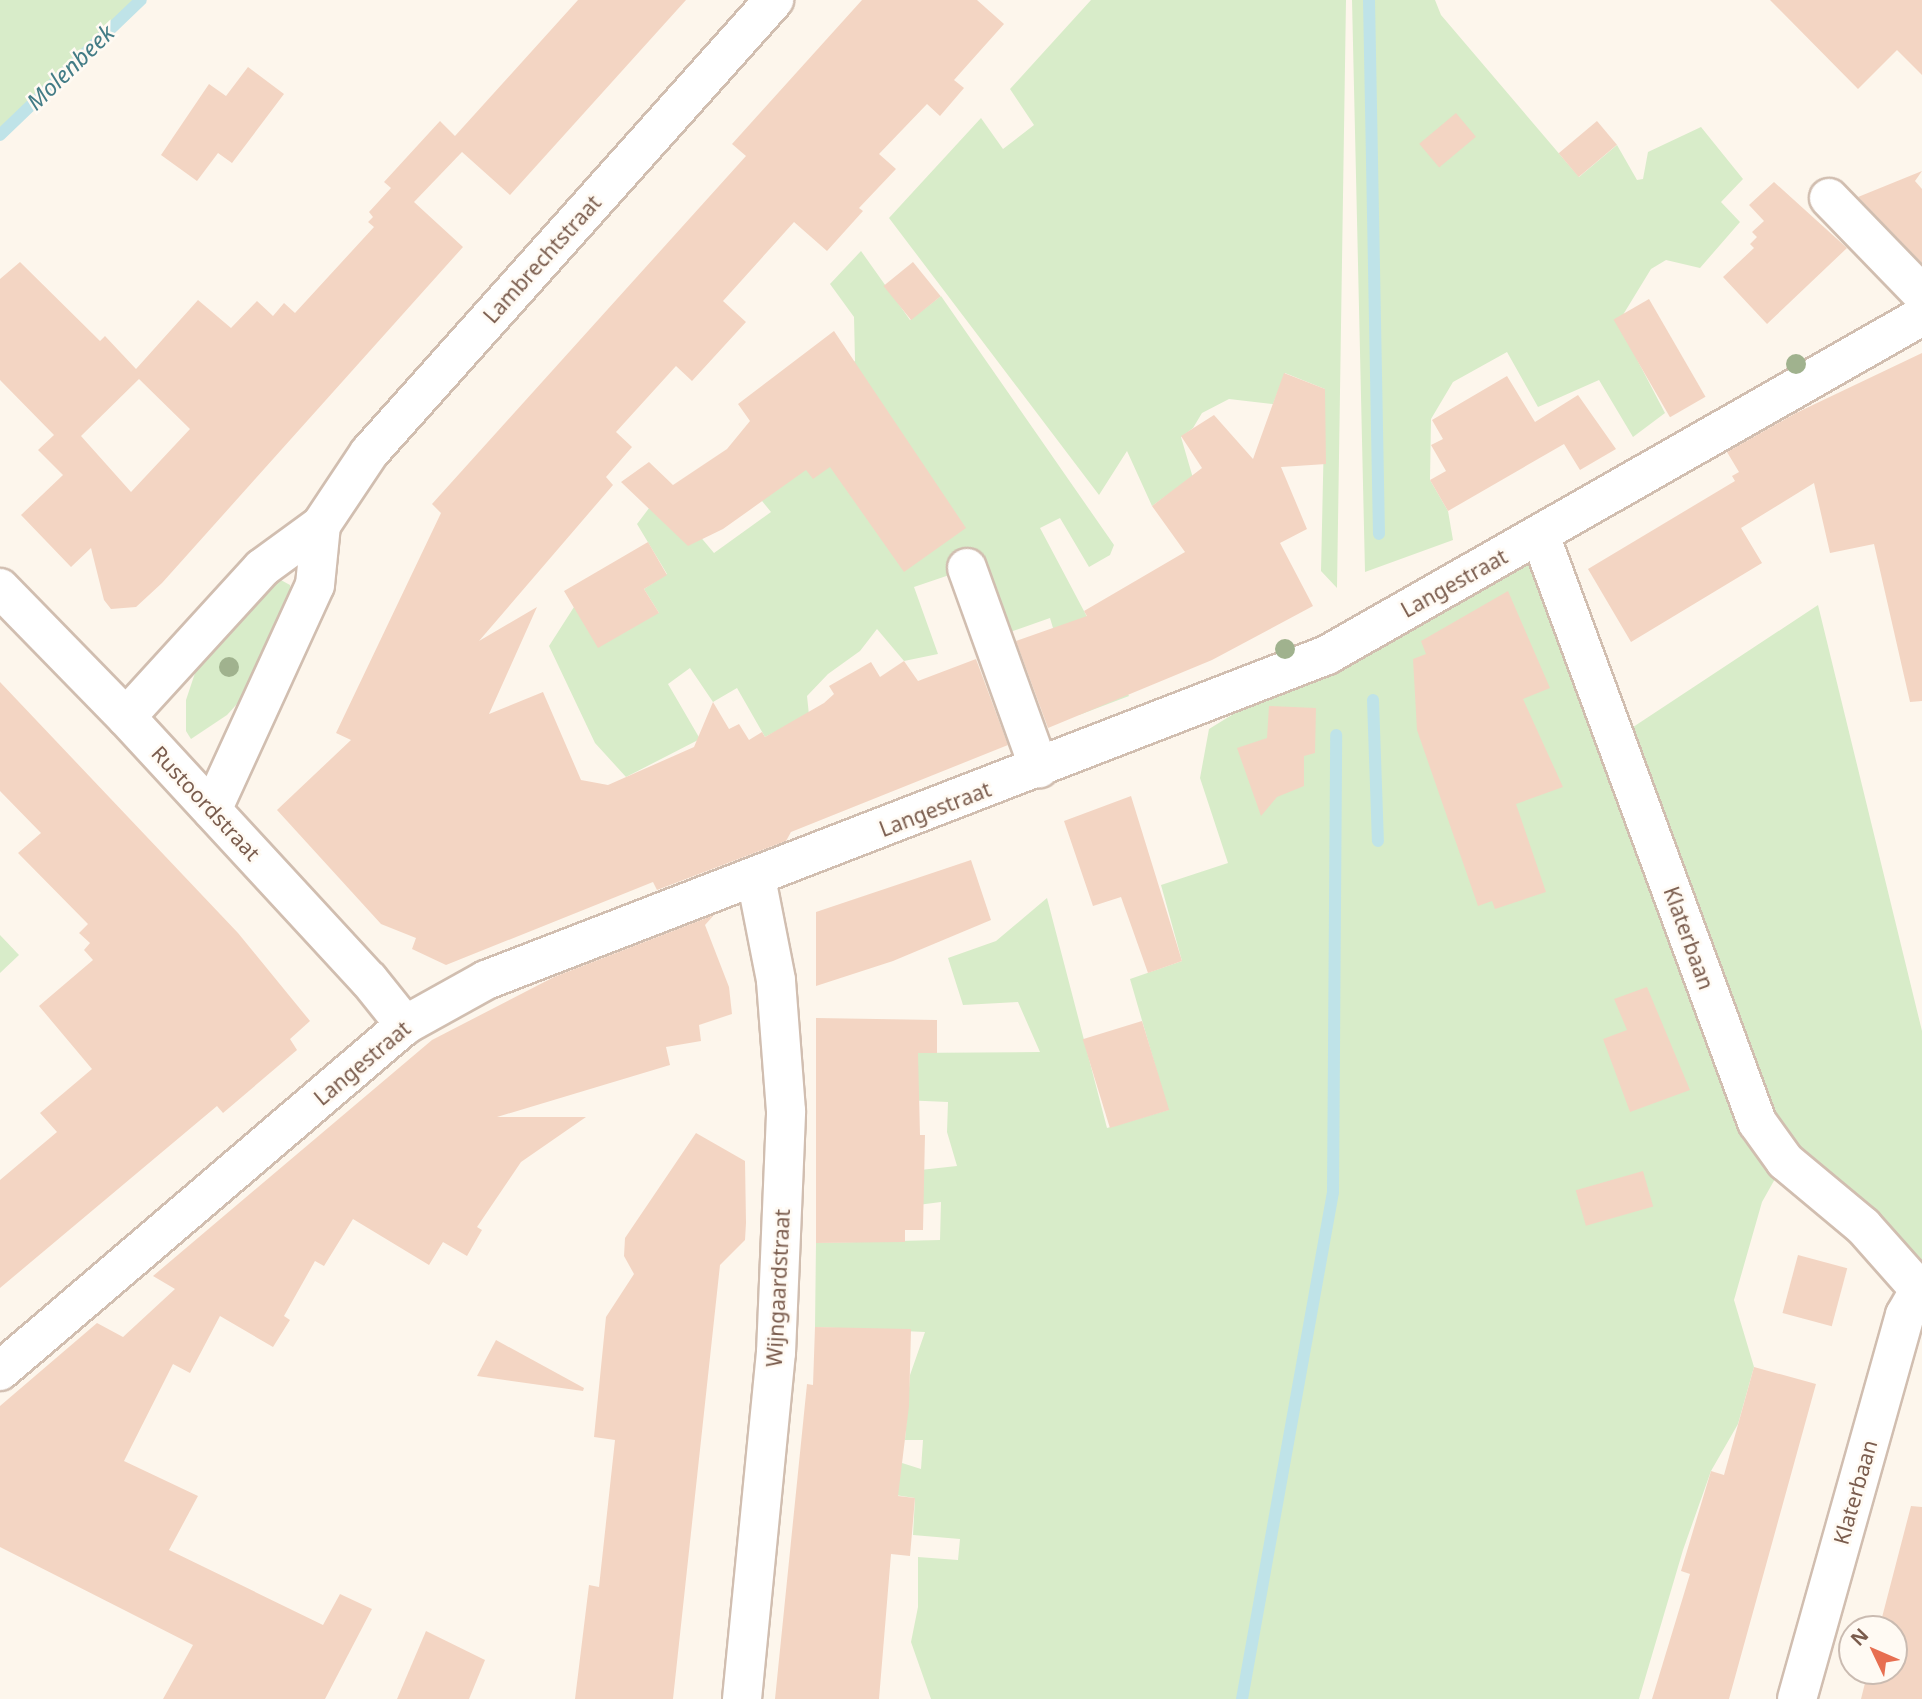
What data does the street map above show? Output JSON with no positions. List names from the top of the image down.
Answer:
{
  "streets": {
    "street": [
      "Lambrechtstraat",
      "Langestraat",
      "Rustoordstraat",
      "Klaterbaan",
      "Wijngaardstraat"
    ]
  },
  "crossings": [
    ["Lambrechtstraat", "Rustoordstraat"],
    ["Langestraat", "Rustoordstraat"],
    ["Langestraat", "Klaterbaan"],
    ["Langestraat", "Wijngaardstraat"]
  ],
  "water": ["Molenbeek"],
  "north": "top left"
}
